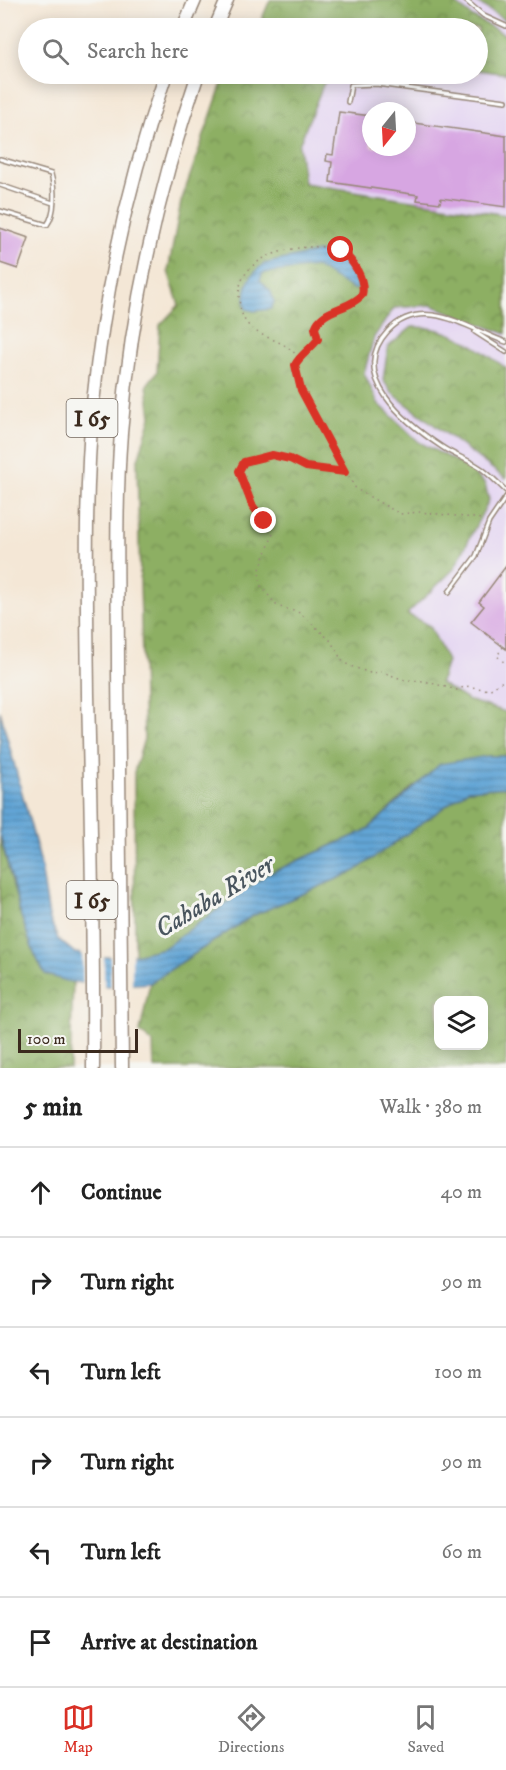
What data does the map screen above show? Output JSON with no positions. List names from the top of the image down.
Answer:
{
  "streets": {
    "highway": ["I 65"]
  },
  "water": ["Cahaba River"],
  "scale_bar": "100 m",
  "north": "bottom",
  "page": {
    "search": "Search here",
    "scale": "100 m",
    "heading": ["5 min", "Walk · 380 m"],
    "list": [
      ["Continue", "40 m"],
      ["Turn right", "90 m"],
      ["Turn left", "100 m"],
      ["Turn right", "90 m"],
      ["Turn left", "60 m"],
      "Arrive at destination"
    ],
    "nav": ["Map", "Directions", "Saved"]
  }
}
